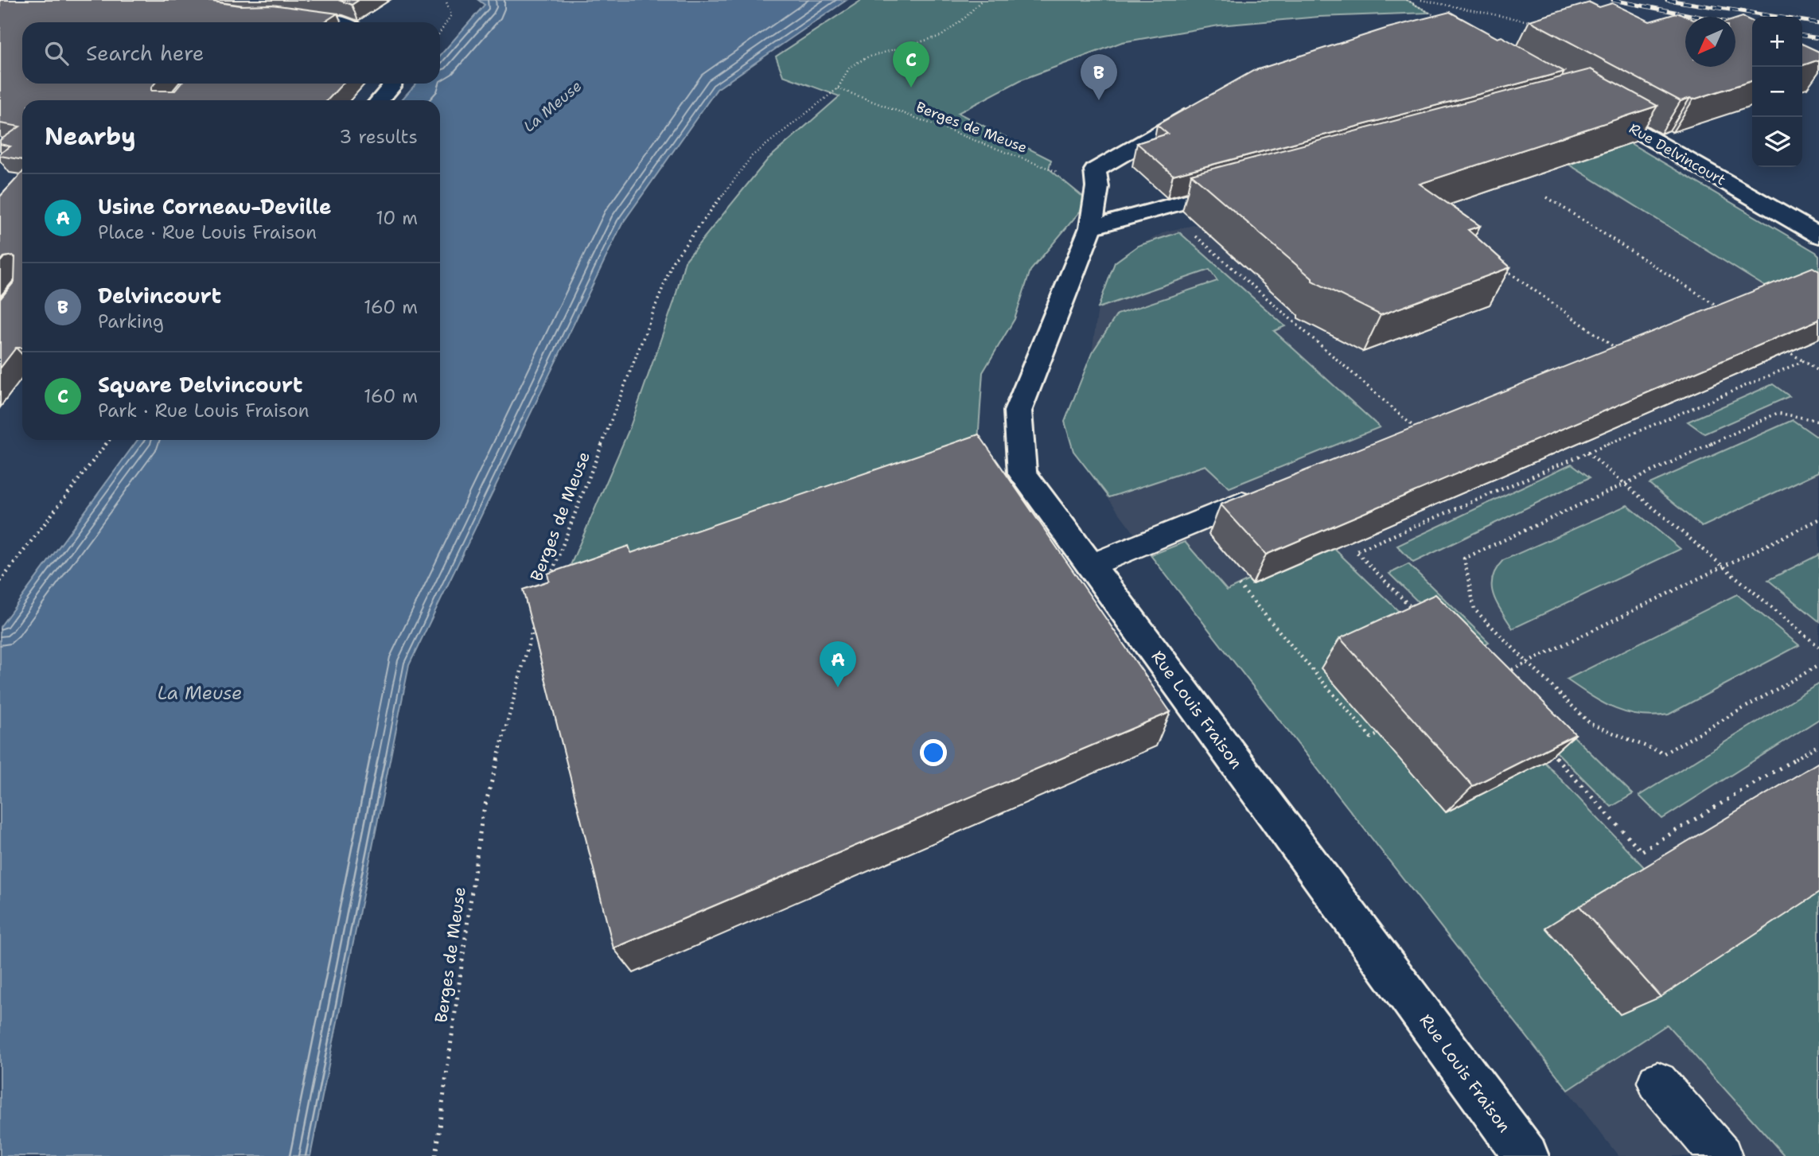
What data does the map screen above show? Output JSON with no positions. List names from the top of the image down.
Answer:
{
  "streets": {
    "street": ["Rue Delvincourt", "Rue Louis Fraison"],
    "path": ["Berges de Meuse"]
  },
  "crossings": [
    ["Berges de Meuse", "Rue Louis Fraison"]
  ],
  "water": ["La Meuse"],
  "north": "bottom left",
  "page": {
    "map_buttons": ["+", "−"],
    "search": "Search here",
    "pins": ["C", "B", "A"],
    "heading": ["Nearby", "3 results"],
    "list": [
      {
        "mark": "A",
        "name": "Usine Corneau-Deville",
        "note": "Place · Rue Louis Fraison",
        "value": "10 m"
      },
      {
        "mark": "B",
        "name": "Delvincourt",
        "note": "Parking",
        "value": "160 m"
      },
      {
        "mark": "C",
        "name": "Square Delvincourt",
        "note": "Park · Rue Louis Fraison",
        "value": "160 m"
      }
    ]
  }
}
